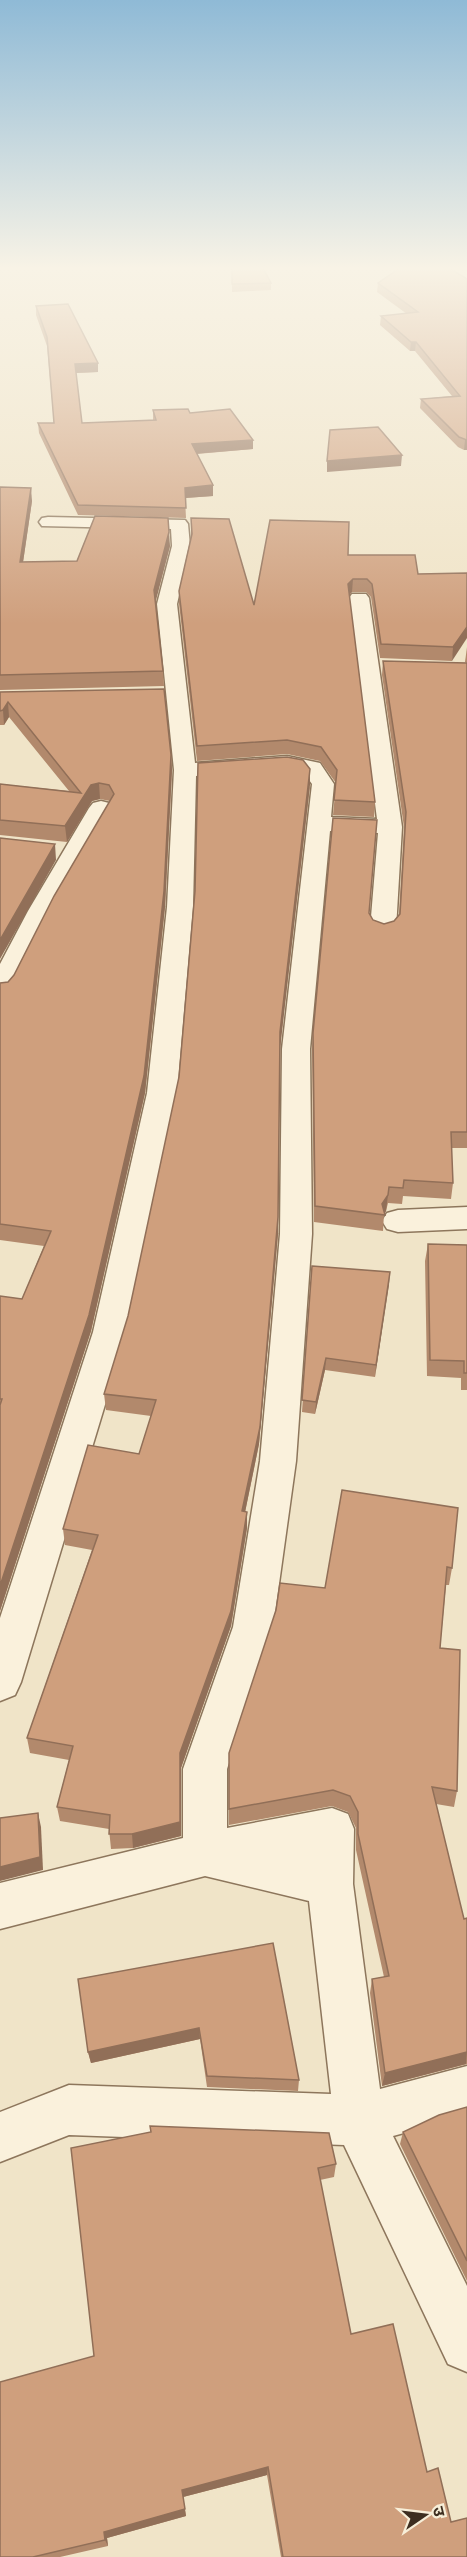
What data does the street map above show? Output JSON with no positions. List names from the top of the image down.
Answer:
{
  "north": "right"
}
